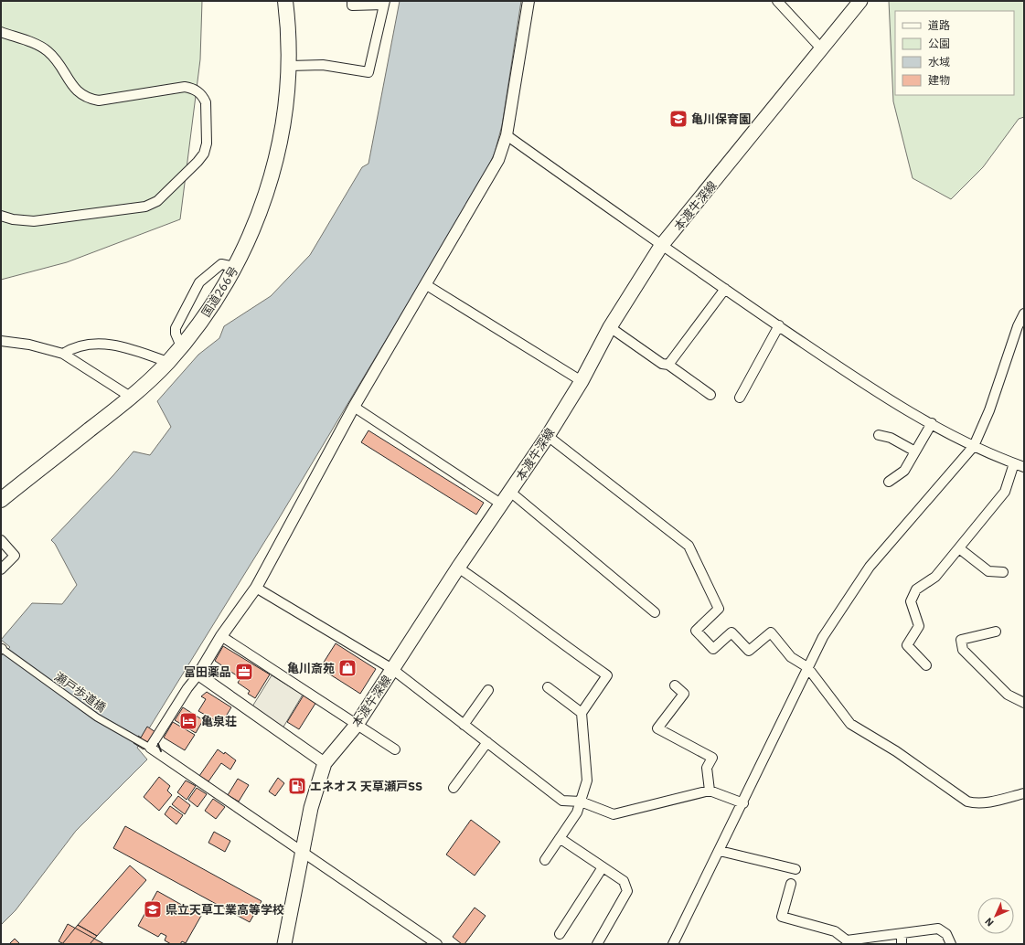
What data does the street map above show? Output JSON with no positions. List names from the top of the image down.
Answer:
{
  "streets": {
    "highway": ["国道266号"],
    "main road": ["本渡牛深線"],
    "street": ["瀬戸歩道橋"]
  },
  "places": {
    "school or university": ["亀川保育園", "県立天草工業高等学校"],
    "shop": ["亀川斎苑"],
    "office": ["富田薬品"],
    "hotel": ["亀泉荘"],
    "fuel station": ["エネオス 天草瀬戸SS"]
  },
  "legend": [
    "道路",
    "公園",
    "水域",
    "建物"
  ],
  "north": "bottom left"
}
